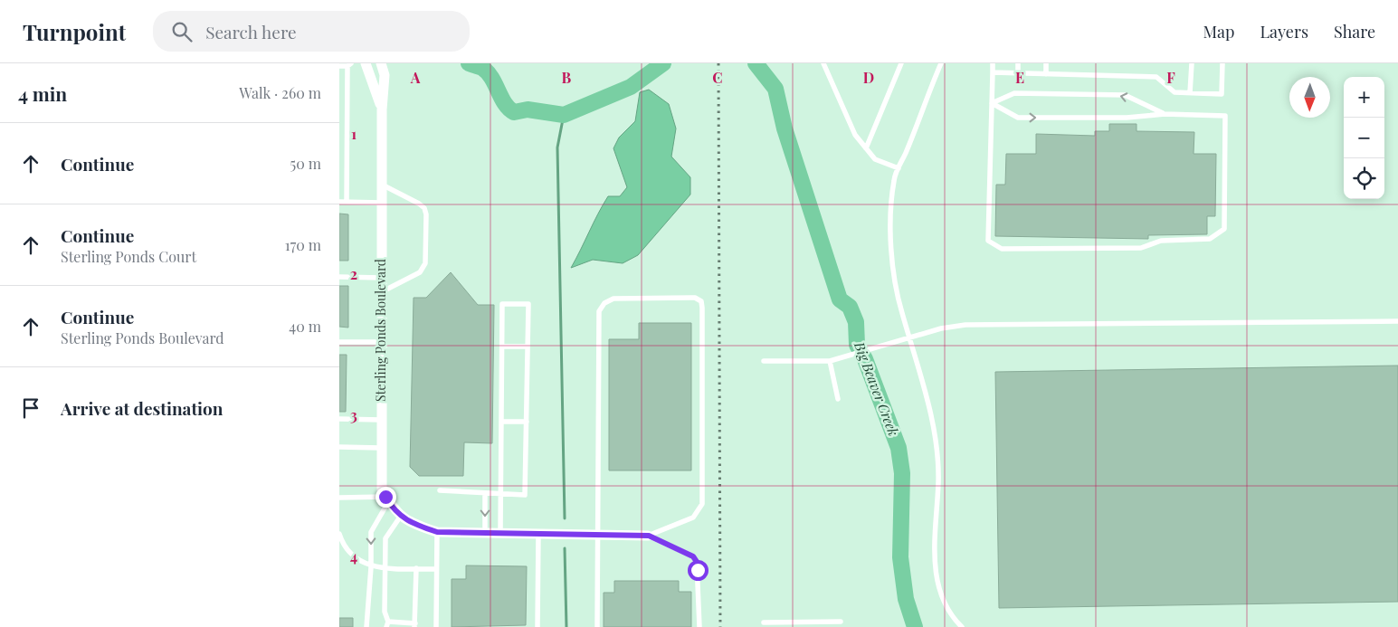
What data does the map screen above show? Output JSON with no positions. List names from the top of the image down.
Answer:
{
  "streets": {
    "street": ["Sterling Ponds Boulevard"]
  },
  "water": ["Big Beaver Creek"],
  "north": "bottom",
  "page": {
    "header": "Turnpoint",
    "search": "Search here",
    "nav": ["Map", "Layers", "Share"],
    "heading": ["4 min", "Walk · 260 m"],
    "map_buttons": ["+", "−"],
    "list": [
      ["Continue", "50 m"],
      ["Continue", "Sterling Ponds Court", "170 m"],
      ["Continue", "Sterling Ponds Boulevard", "40 m"],
      "Arrive at destination"
    ]
  },
  "grid": {
    "columns": [
      "A",
      "B",
      "C",
      "D",
      "E",
      "F"
    ],
    "rows": [
      "1",
      "2",
      "3",
      "4"
    ]
  }
}
